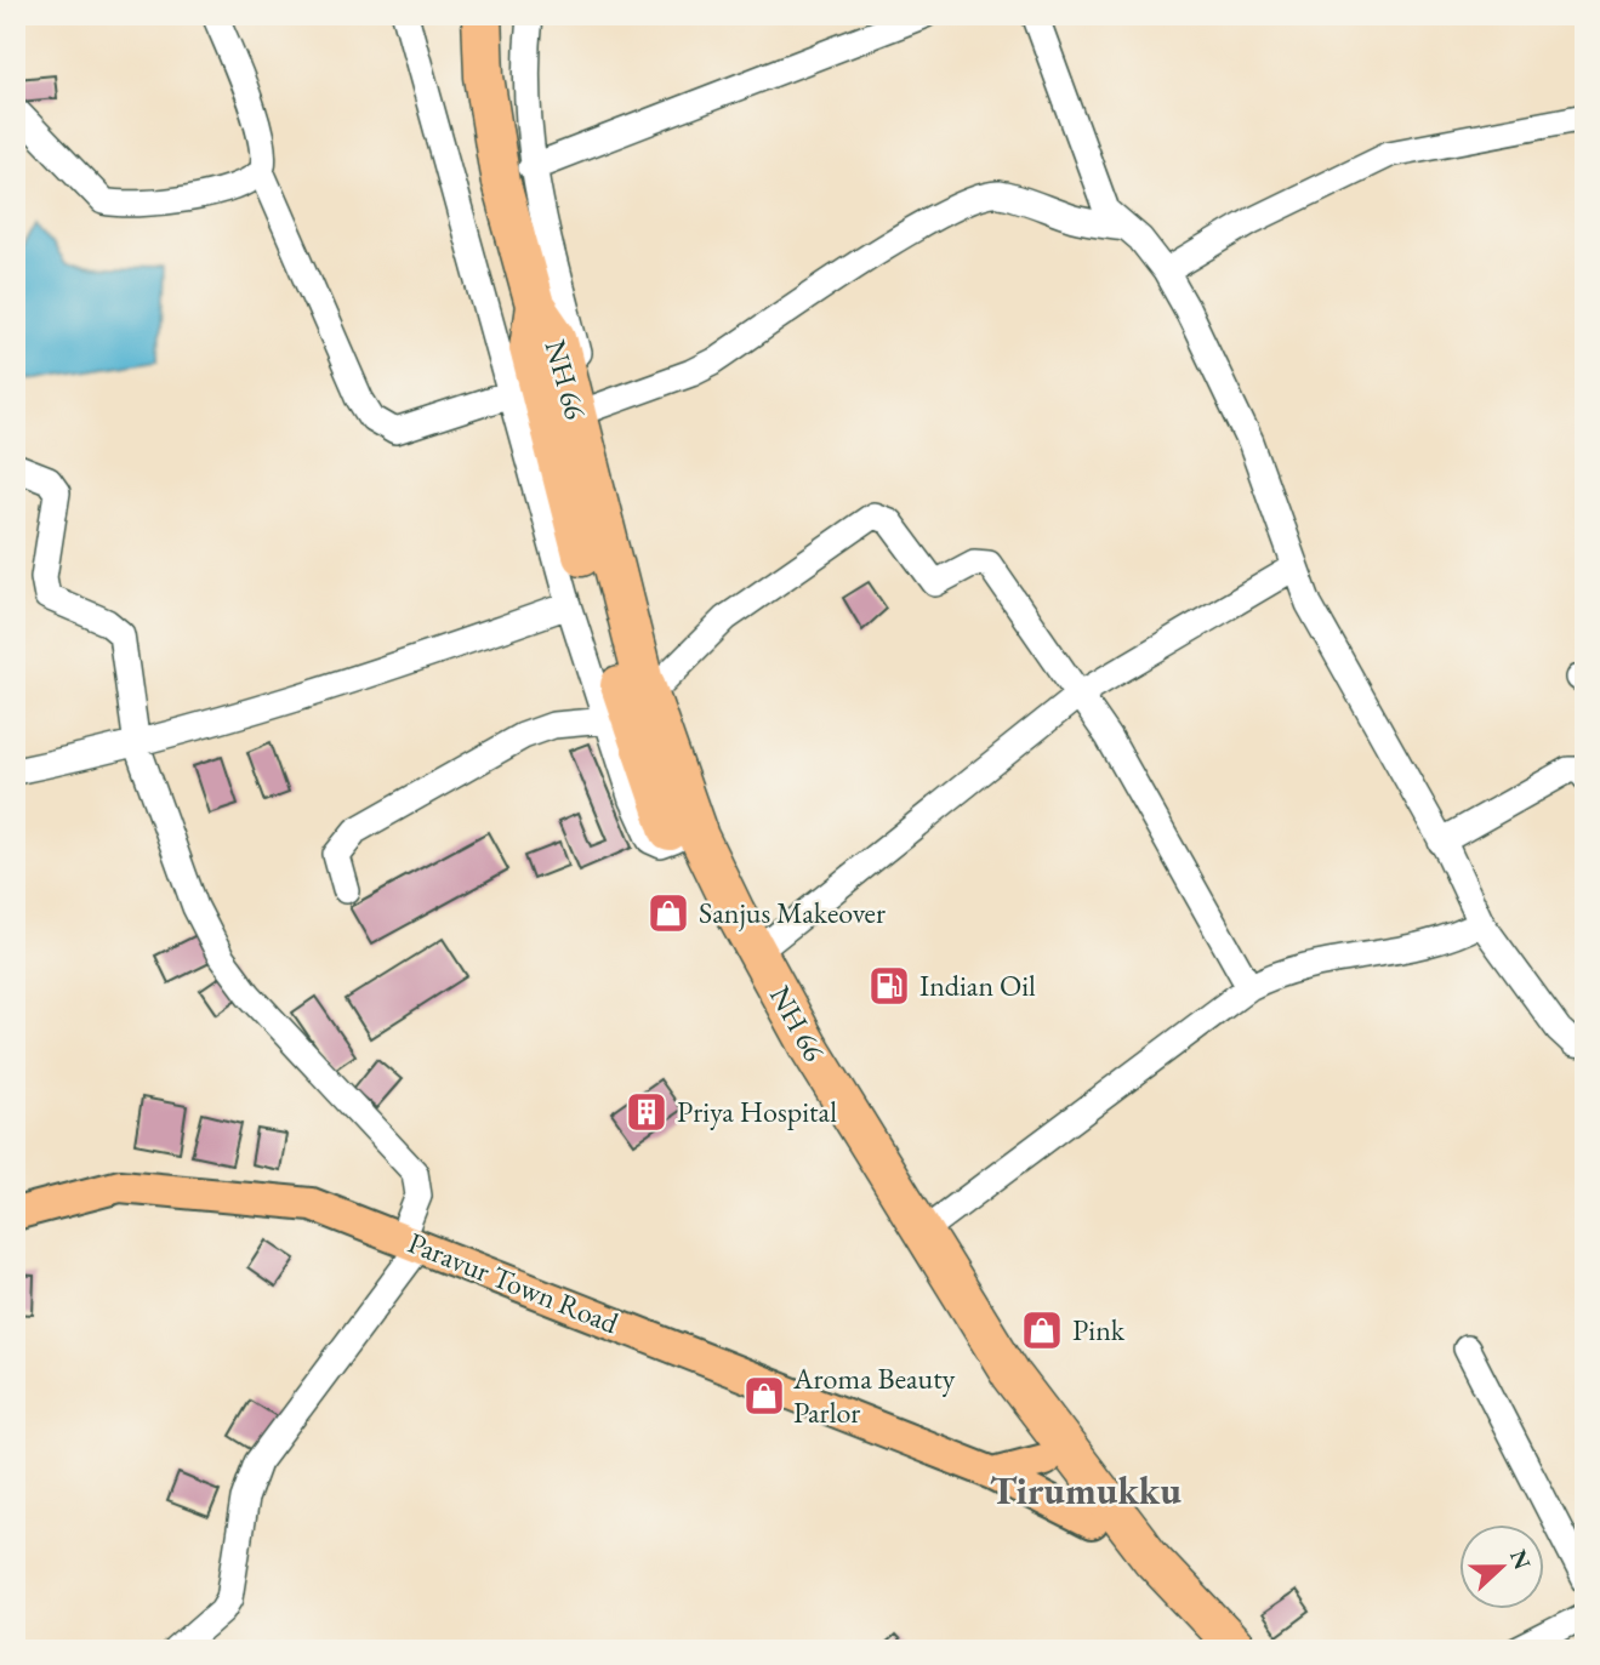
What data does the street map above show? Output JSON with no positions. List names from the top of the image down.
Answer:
{
  "streets": {
    "highway": ["NH 66"],
    "main road": ["Paravur Town Road"]
  },
  "crossings": [
    ["NH 66", "Paravur Town Road"]
  ],
  "districts": ["Tirumukku"],
  "places": {
    "shop": ["Sanjus Makeover", "Pink", "Aroma Beauty Parlor"],
    "fuel station": ["Indian Oil"],
    "building": ["Priya Hospital"]
  },
  "north": "right"
}
